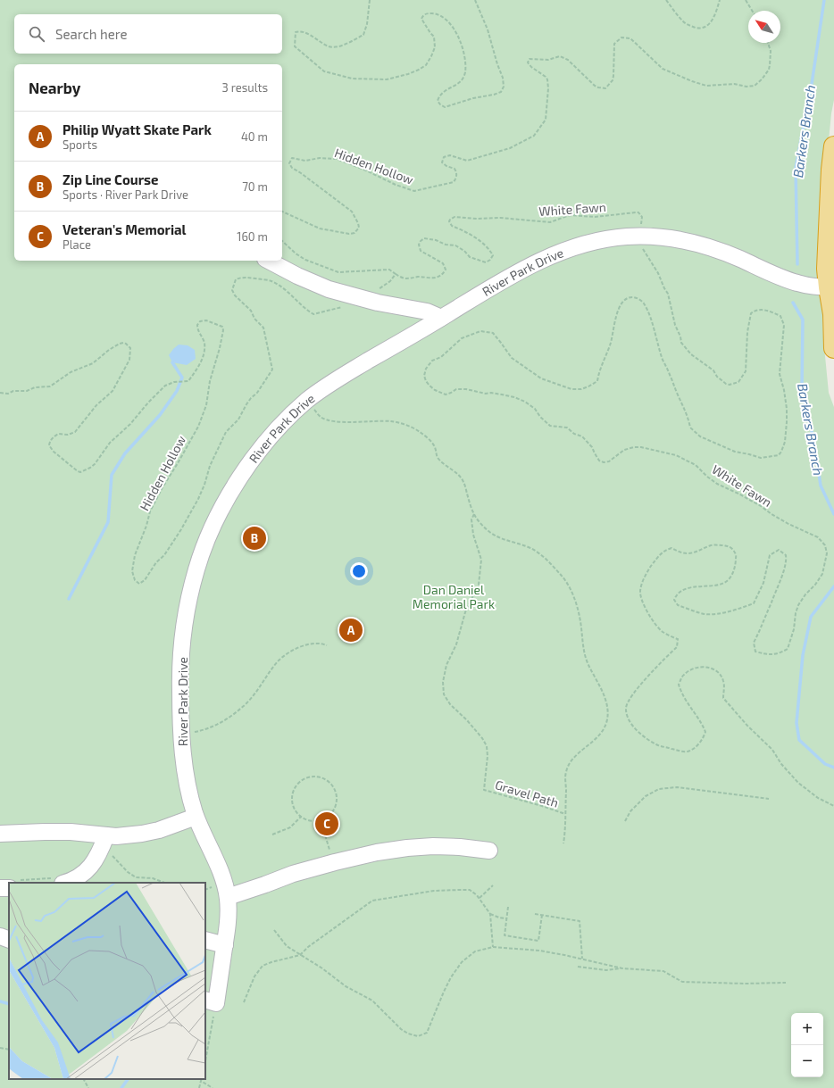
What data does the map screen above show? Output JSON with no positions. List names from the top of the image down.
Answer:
{
  "streets": {
    "street": ["River Park Drive"],
    "path": ["Hidden Hollow", "White Fawn", "Gravel Path"]
  },
  "crossings": [
    ["Hidden Hollow", "White Fawn"],
    ["White Fawn", "River Park Drive"],
    ["River Park Drive", "Gravel Path"]
  ],
  "water": ["Barkers Branch"],
  "parks": ["Dan Daniel Memorial Park"],
  "north": "top left",
  "page": {
    "search": "Search here",
    "heading": ["Nearby", "3 results"],
    "list": [
      {
        "mark": "A",
        "name": "Philip Wyatt Skate Park",
        "note": "Sports",
        "value": "40 m"
      },
      {
        "mark": "B",
        "name": "Zip Line Course",
        "note": "Sports · River Park Drive",
        "value": "70 m"
      },
      {
        "mark": "C",
        "name": "Veteran's Memorial",
        "note": "Place",
        "value": "160 m"
      }
    ],
    "pins": ["B", "A", "C"],
    "map_buttons": ["+", "−"]
  }
}
